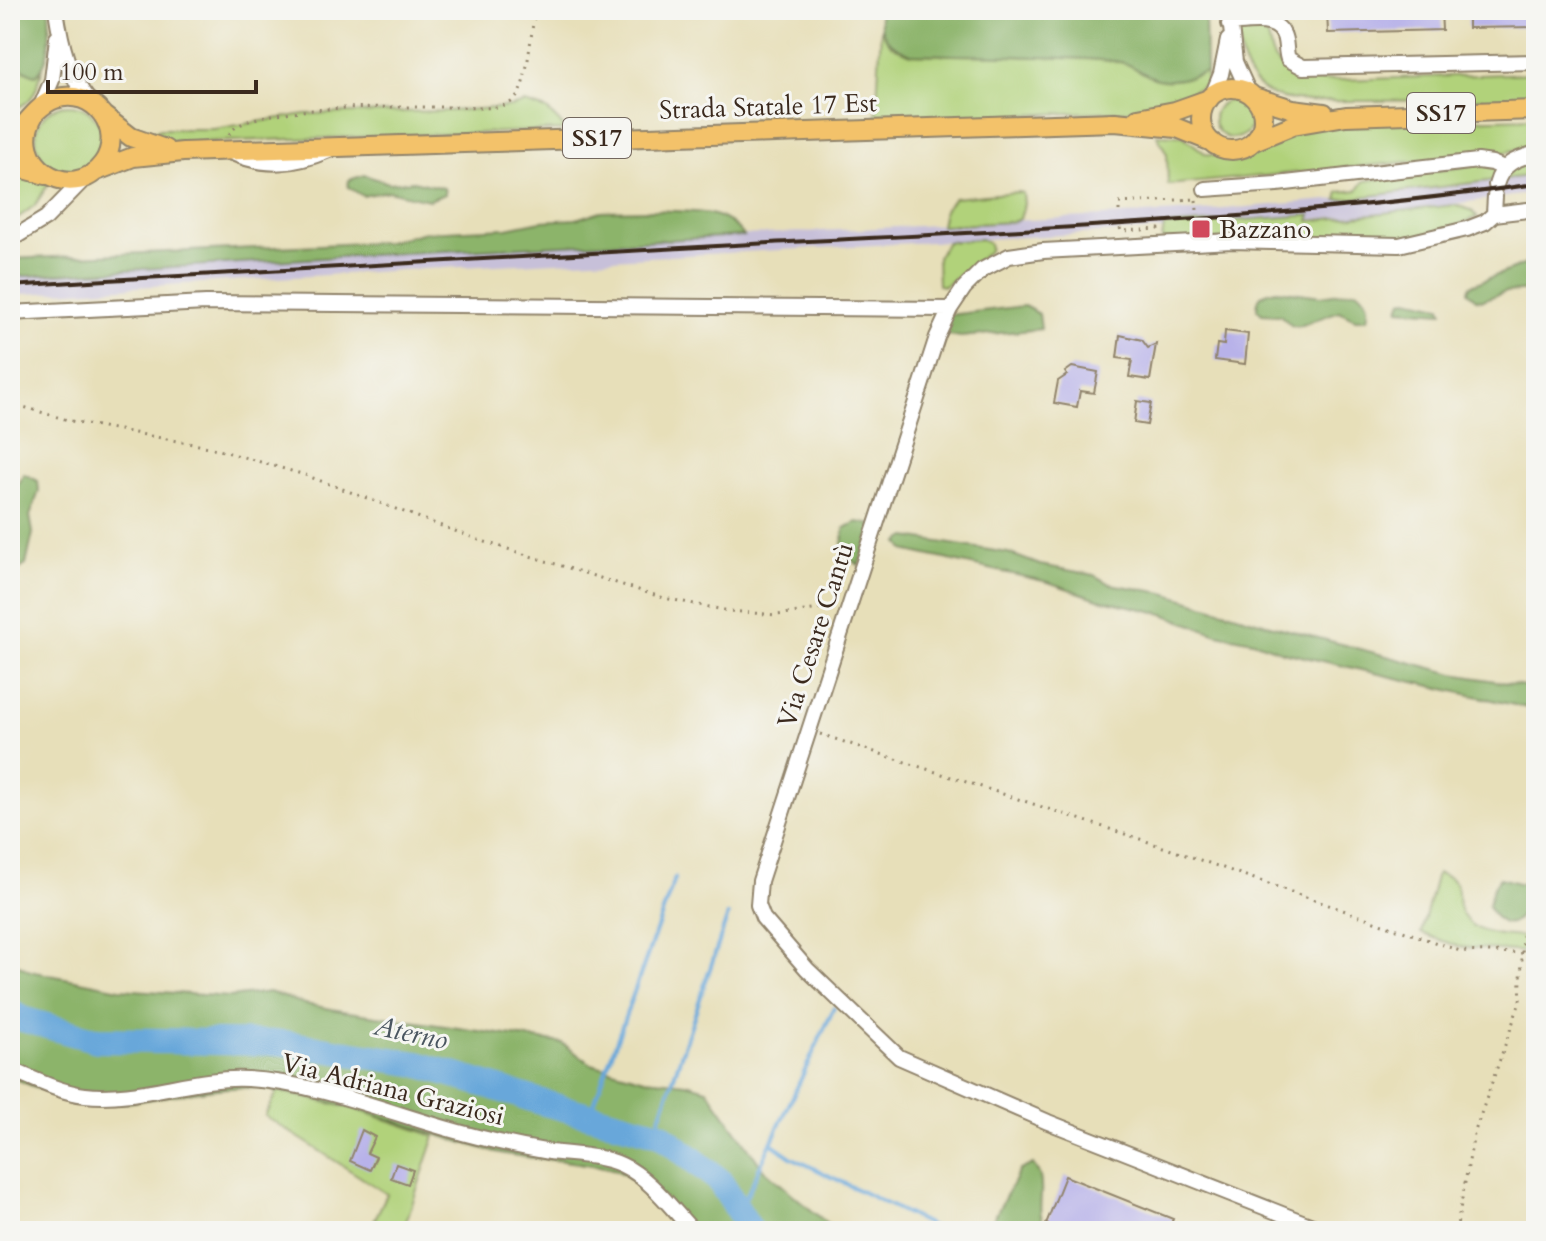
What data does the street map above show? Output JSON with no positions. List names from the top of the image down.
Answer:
{
  "streets": {
    "main road": ["Strada Statale 17 Est", "SS17"],
    "street": ["Via Cesare Cantù", "Via Adriana Graziosi"]
  },
  "crossings": [
    ["Strada Statale 17 Est", "SS17"]
  ],
  "water": ["Aterno"],
  "places": {
    "transit": ["Bazzano"]
  },
  "scale_bar": "100 m"
}
